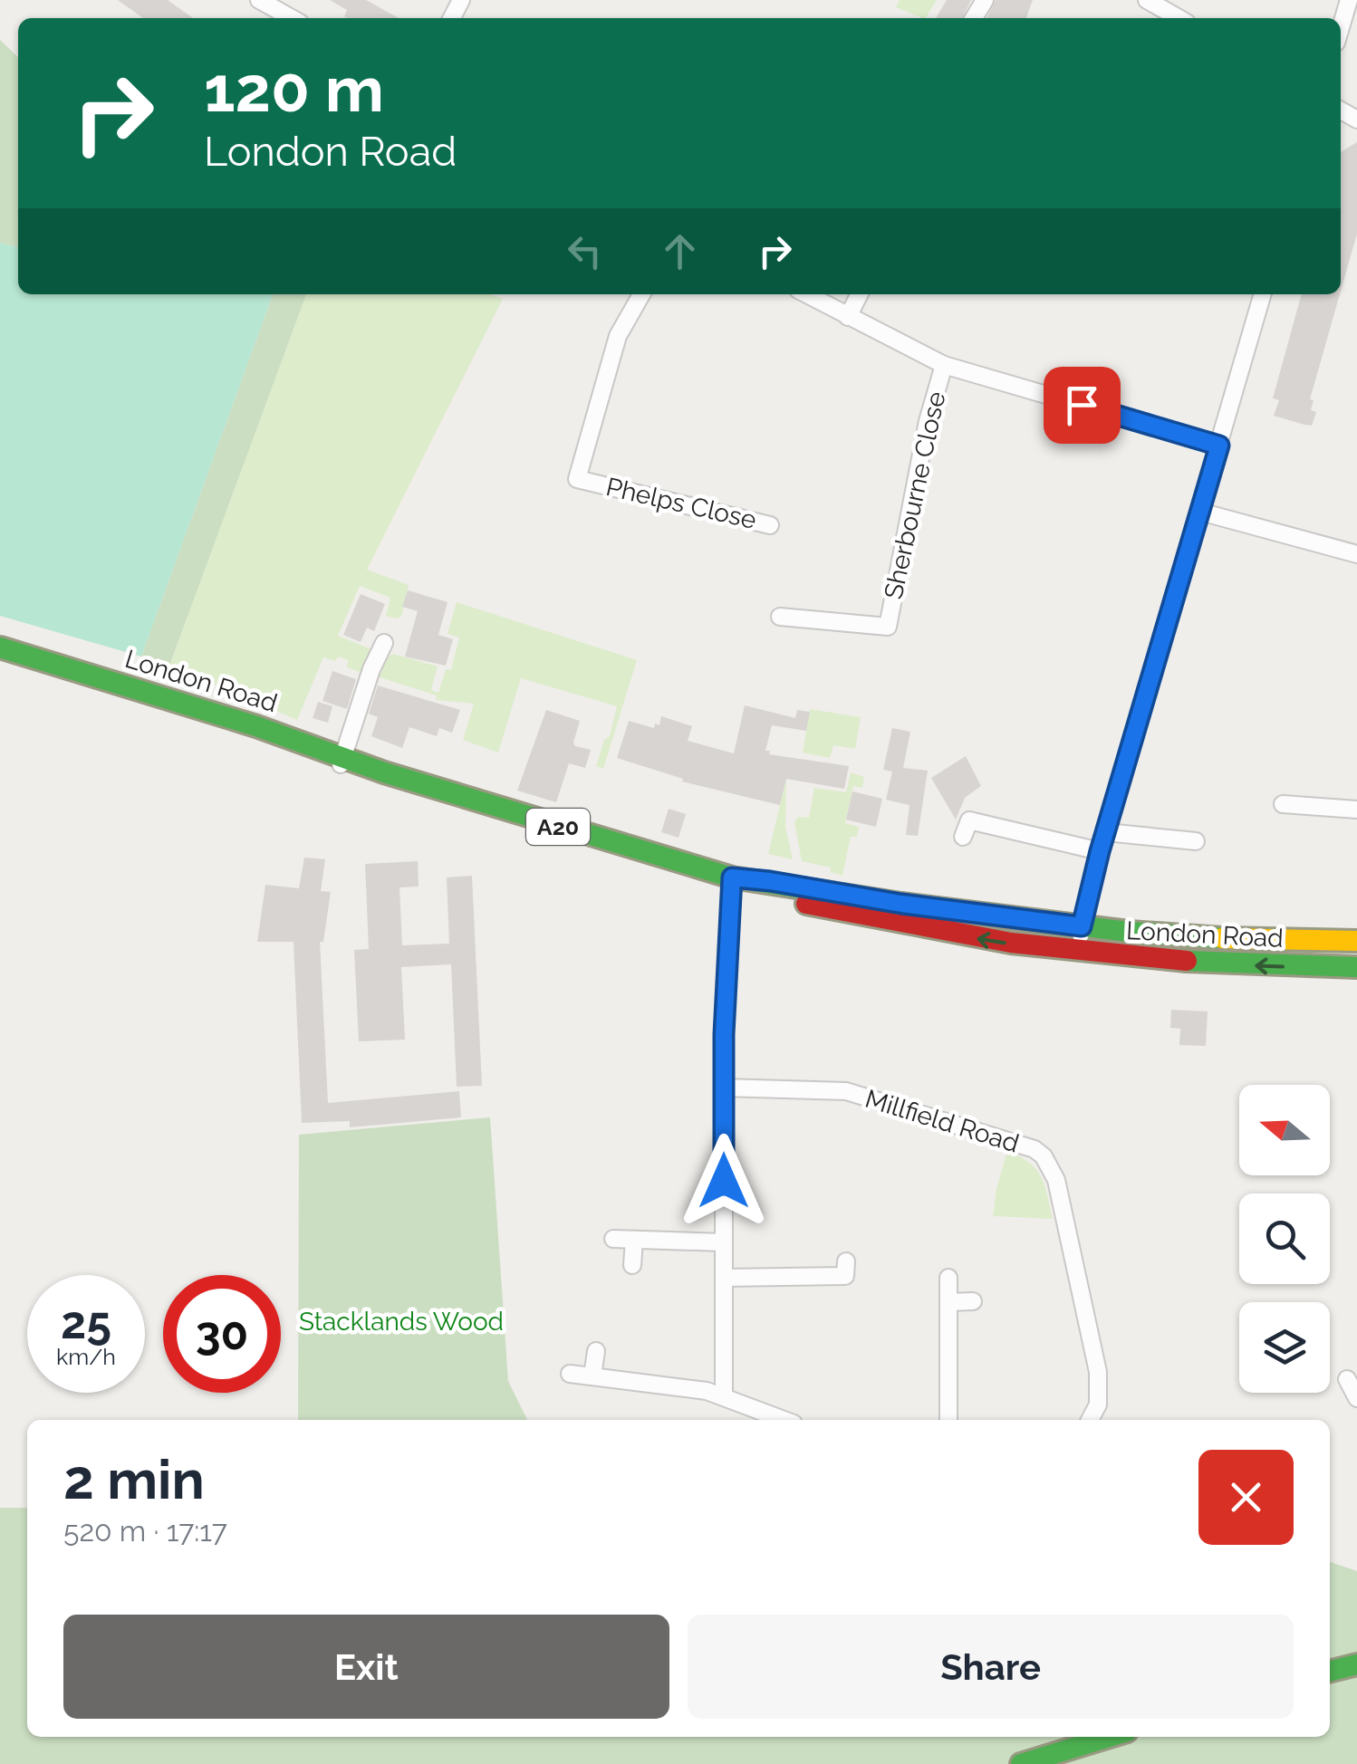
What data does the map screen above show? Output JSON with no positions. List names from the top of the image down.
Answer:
{
  "streets": {
    "main road": ["London Road", "A20"],
    "street": ["Sherbourne Close", "Phelps Close", "Millfield Road"]
  },
  "parks": ["Stacklands Wood"],
  "north": "left",
  "page": {
    "turn": ["120 m", "London Road"],
    "speed": "25 km/h",
    "limit": "30",
    "heading": ["2 min", "520 m · 17:17"],
    "buttons": ["Exit", "Share"]
  }
}
